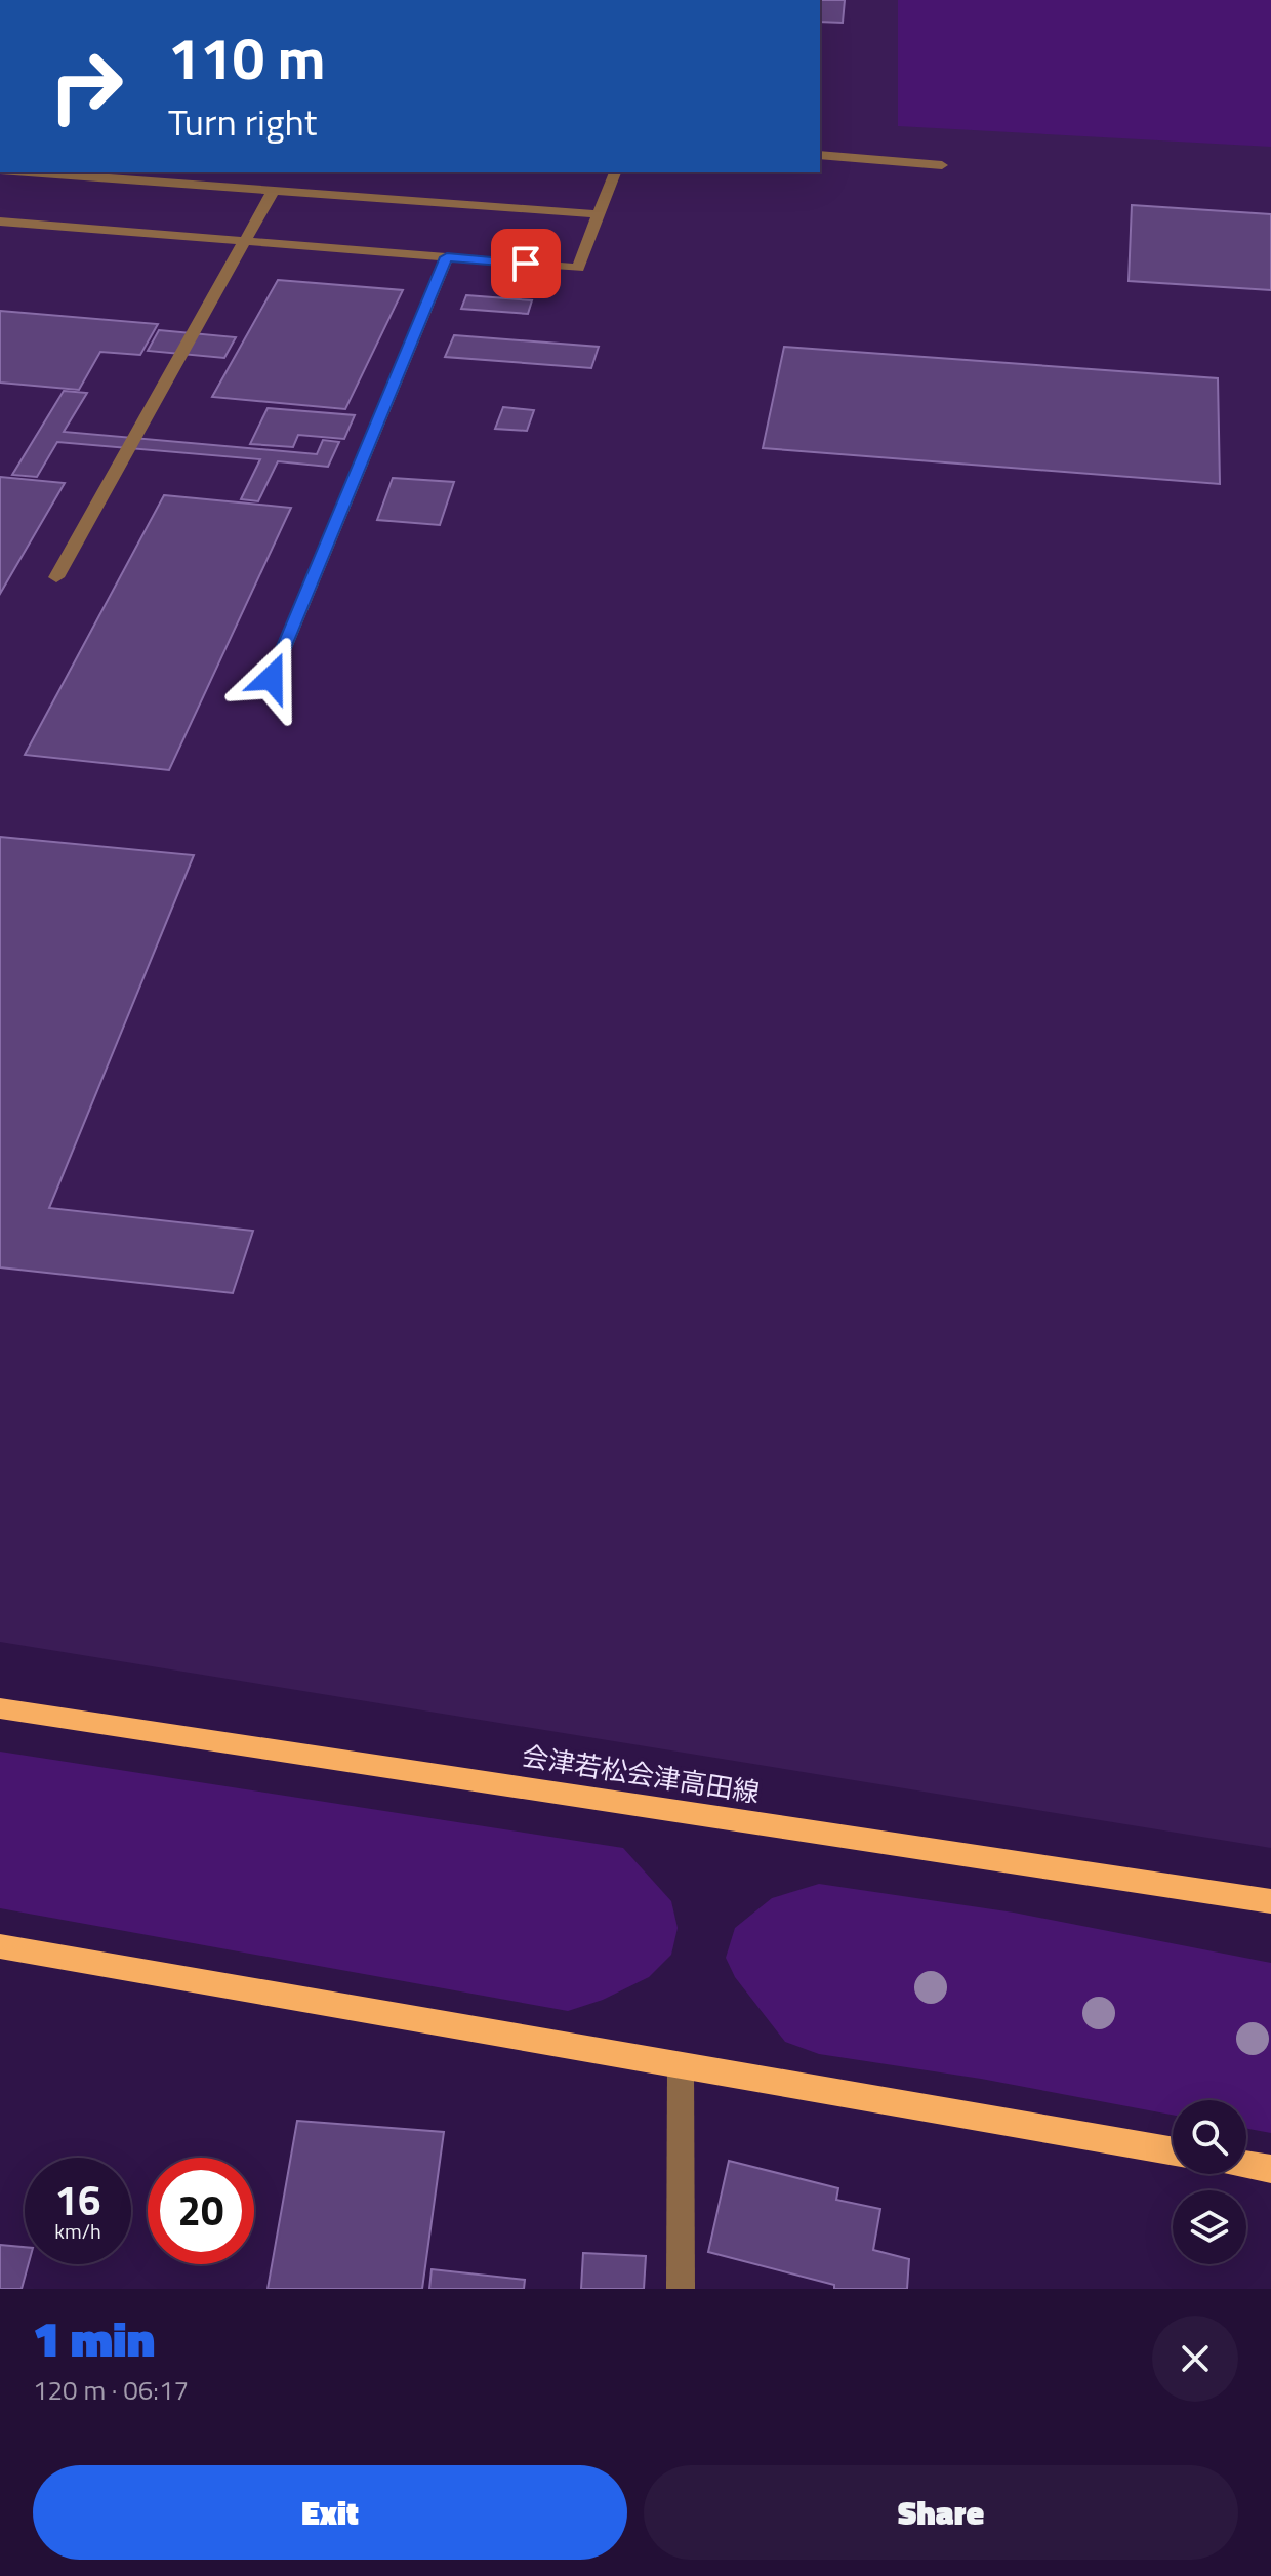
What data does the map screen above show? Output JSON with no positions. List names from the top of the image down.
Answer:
{
  "streets": {
    "main road": ["会津若松会津高田線"]
  },
  "page": {
    "turn": ["110 m", "Turn right"],
    "speed": "16 km/h",
    "limit": "20",
    "heading": ["1 min", "120 m · 06:17"],
    "buttons": ["Exit", "Share"]
  }
}
